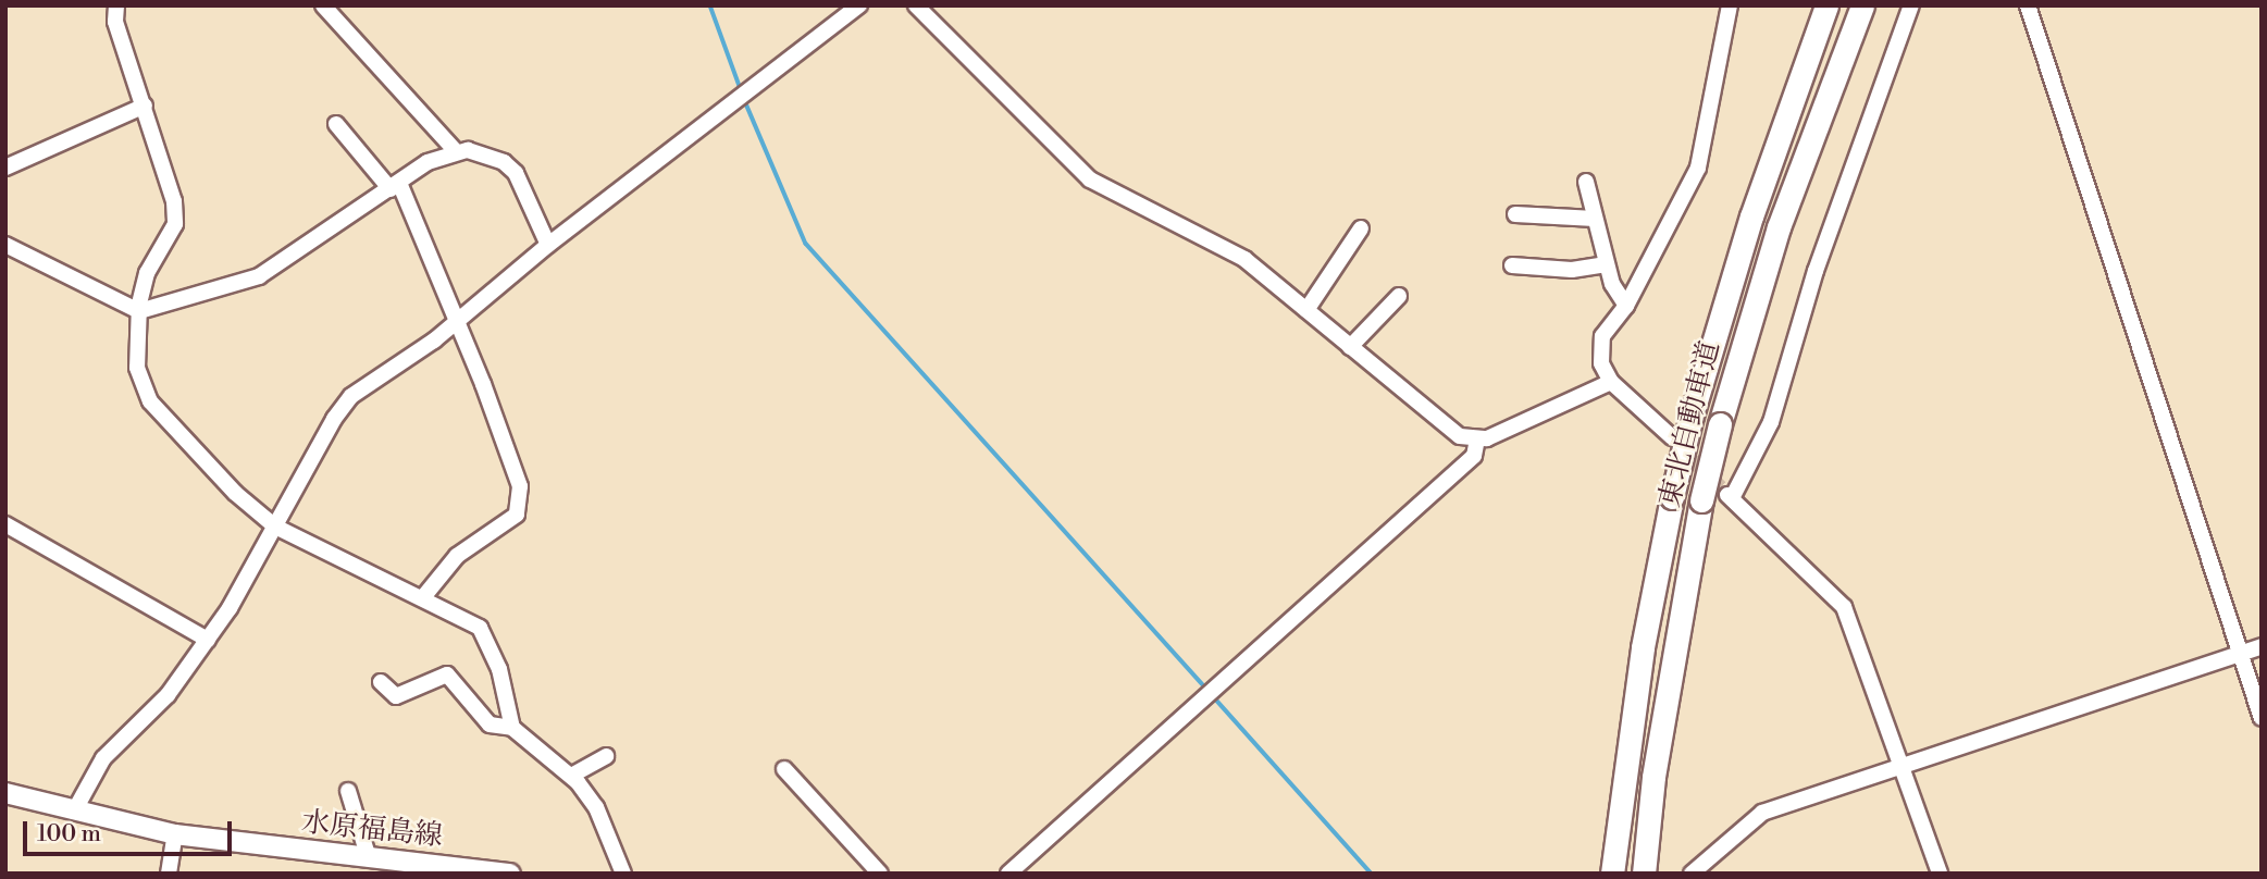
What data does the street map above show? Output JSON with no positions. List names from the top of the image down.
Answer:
{
  "streets": {
    "highway": ["東北自動車道"],
    "main road": ["水原福島線"]
  },
  "scale_bar": "100 m"
}
